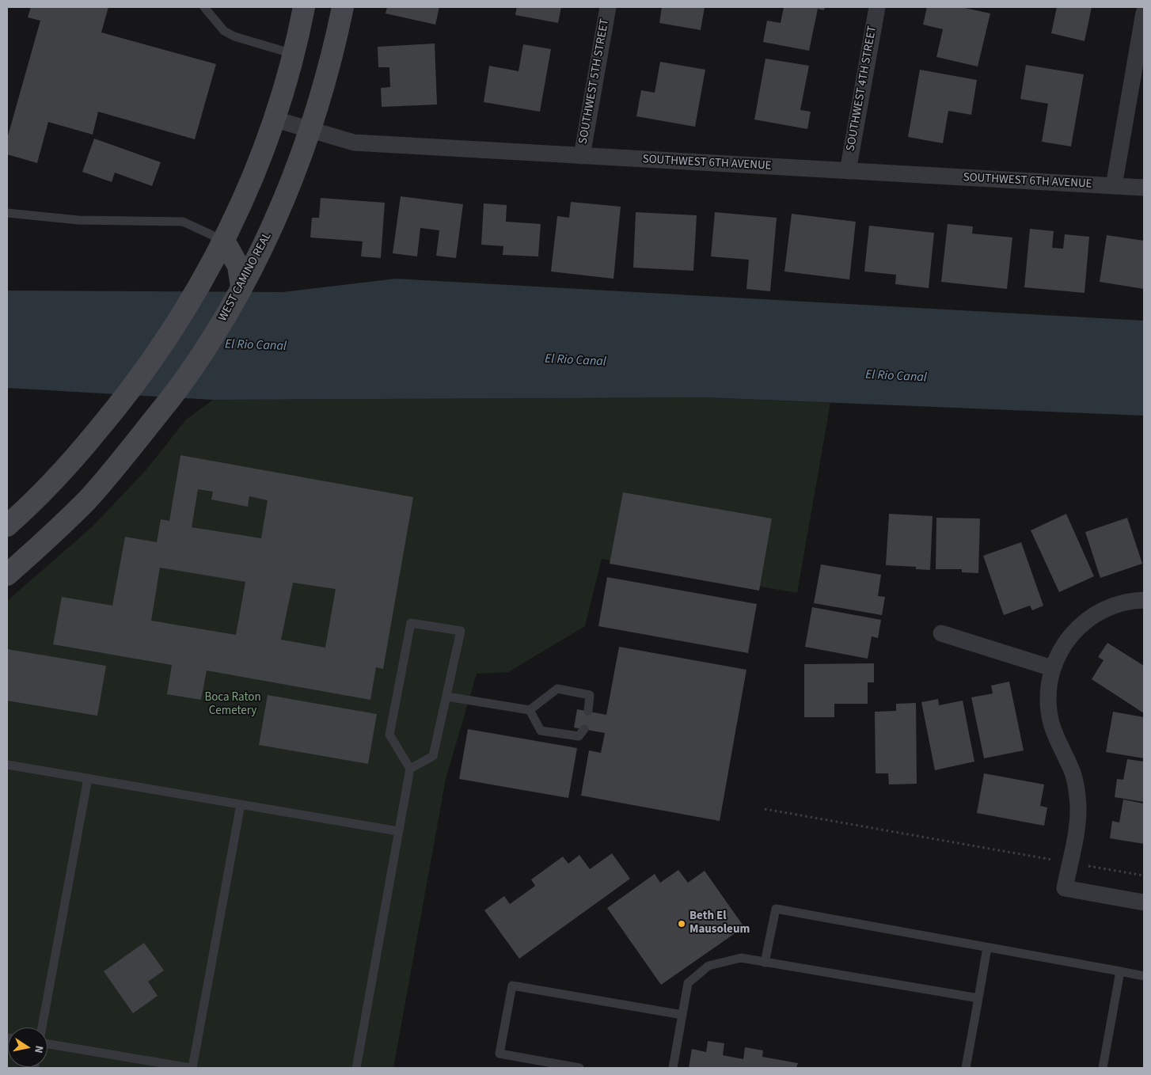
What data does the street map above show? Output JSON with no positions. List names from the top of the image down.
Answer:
{
  "streets": {
    "street": [
      "SOUTHWEST 5TH STREET",
      "SOUTHWEST 4TH STREET",
      "SOUTHWEST 6TH AVENUE",
      "WEST CAMINO REAL"
    ]
  },
  "crossings": [
    ["SOUTHWEST 5TH STREET", "SOUTHWEST 6TH AVENUE"],
    ["SOUTHWEST 4TH STREET", "SOUTHWEST 6TH AVENUE"],
    ["SOUTHWEST 6TH AVENUE", "WEST CAMINO REAL"]
  ],
  "water": ["El Rio Canal"],
  "parks": ["Boca Raton Cemetery"],
  "places": ["Beth El Mausoleum"],
  "north": "right"
}
